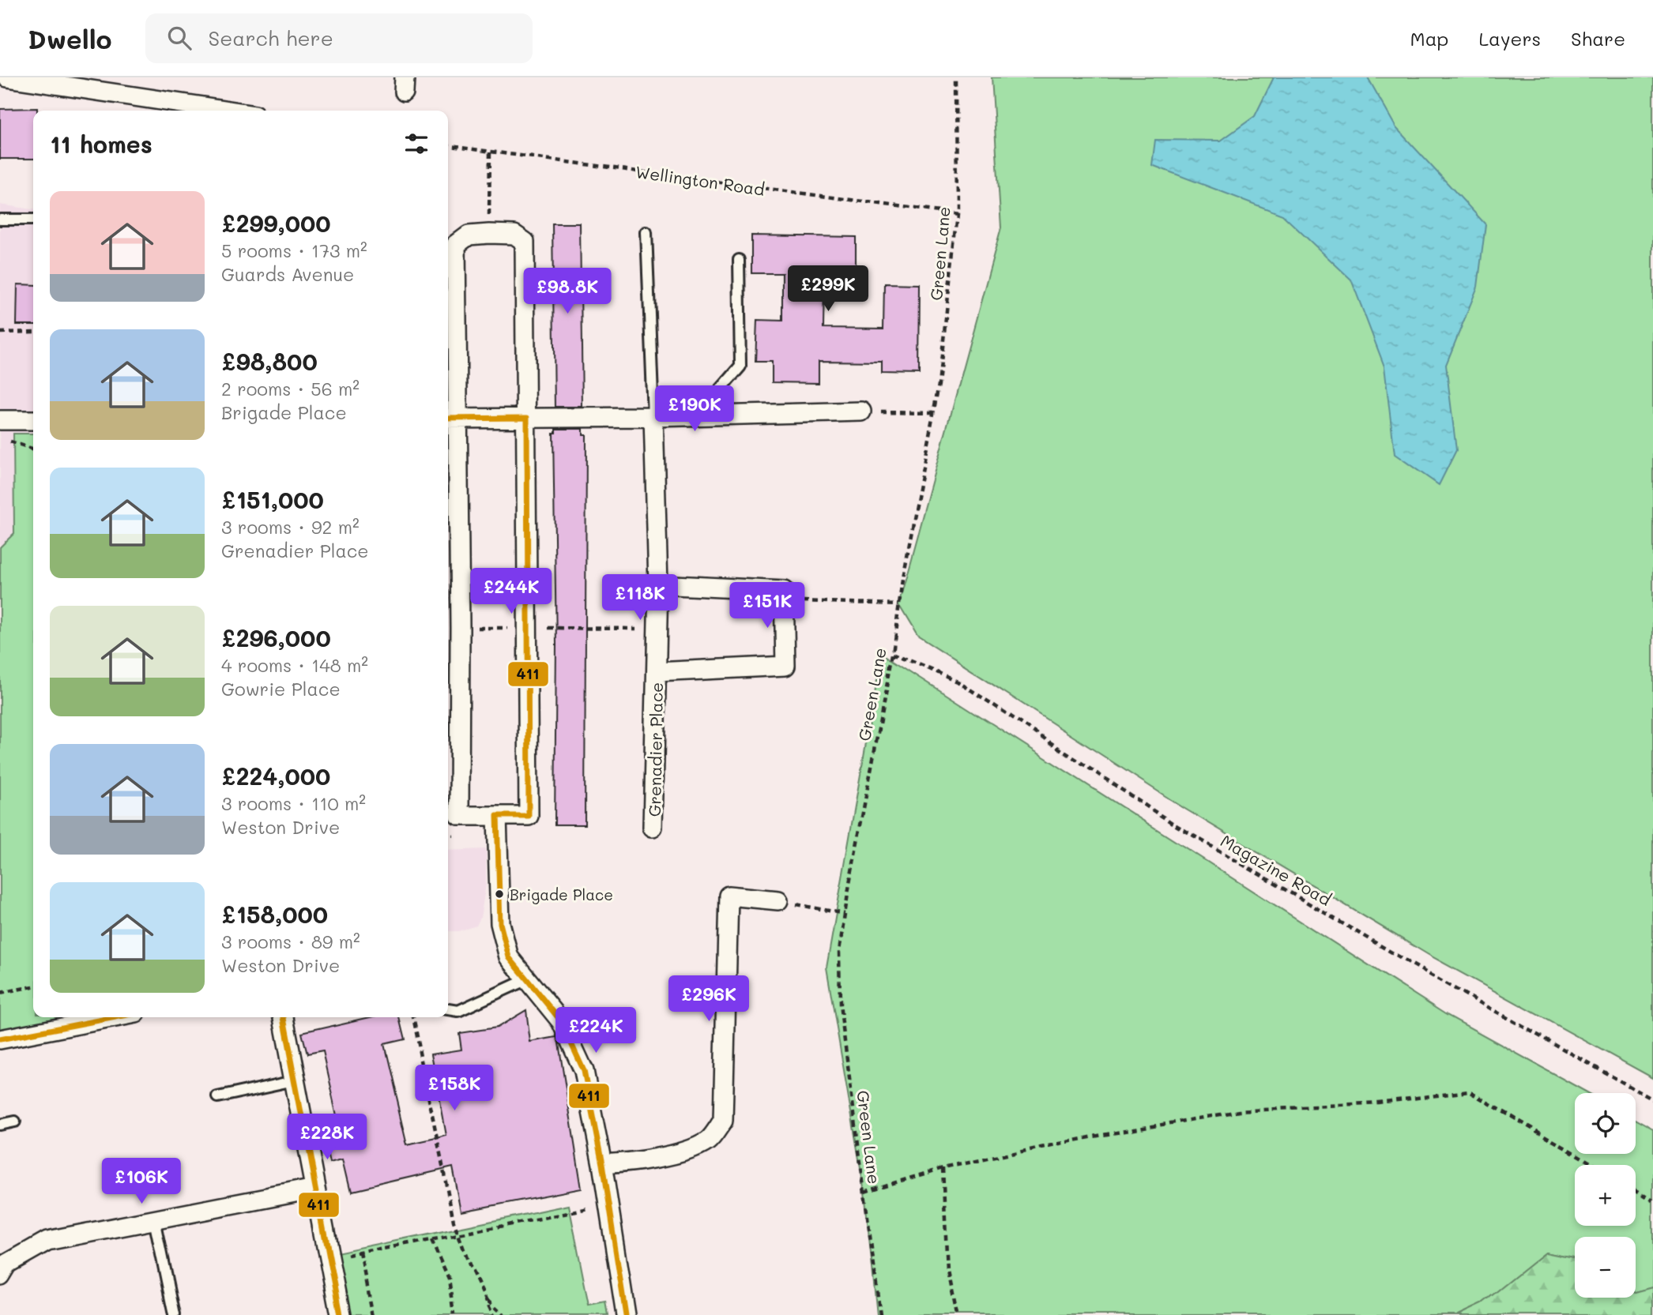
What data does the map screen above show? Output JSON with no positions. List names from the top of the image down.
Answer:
{
  "streets": {
    "street": ["Grenadier Place"],
    "path": ["Wellington Road", "Green Lane", "Magazine Road"]
  },
  "crossings": [
    ["Wellington Road", "Green Lane"],
    ["Green Lane", "Magazine Road"]
  ],
  "places": ["Brigade Place"],
  "lines": ["transit line 411"],
  "page": {
    "header": "Dwello",
    "search": "Search here",
    "nav": ["Map", "Layers", "Share"],
    "heading": "11 homes",
    "list": [
      {
        "name": "£299,000",
        "note": "5 rooms · 173 m² · Guards Avenue"
      },
      {
        "name": "£98,800",
        "note": "2 rooms · 56 m² · Brigade Place"
      },
      {
        "name": "£151,000",
        "note": "3 rooms · 92 m² · Grenadier Place"
      },
      {
        "name": "£296,000",
        "note": "4 rooms · 148 m² · Gowrie Place"
      },
      {
        "name": "£224,000",
        "note": "3 rooms · 110 m² · Weston Drive"
      },
      {
        "name": "£158,000",
        "note": "3 rooms · 89 m² · Weston Drive"
      }
    ],
    "price": [
      "£299K",
      "£98.8K",
      "£190K",
      "£244K",
      "£118K",
      "£151K",
      "£296K",
      "£224K",
      "£158K",
      "£228K",
      "£106K"
    ],
    "map_buttons": ["+", "−"]
  }
}
